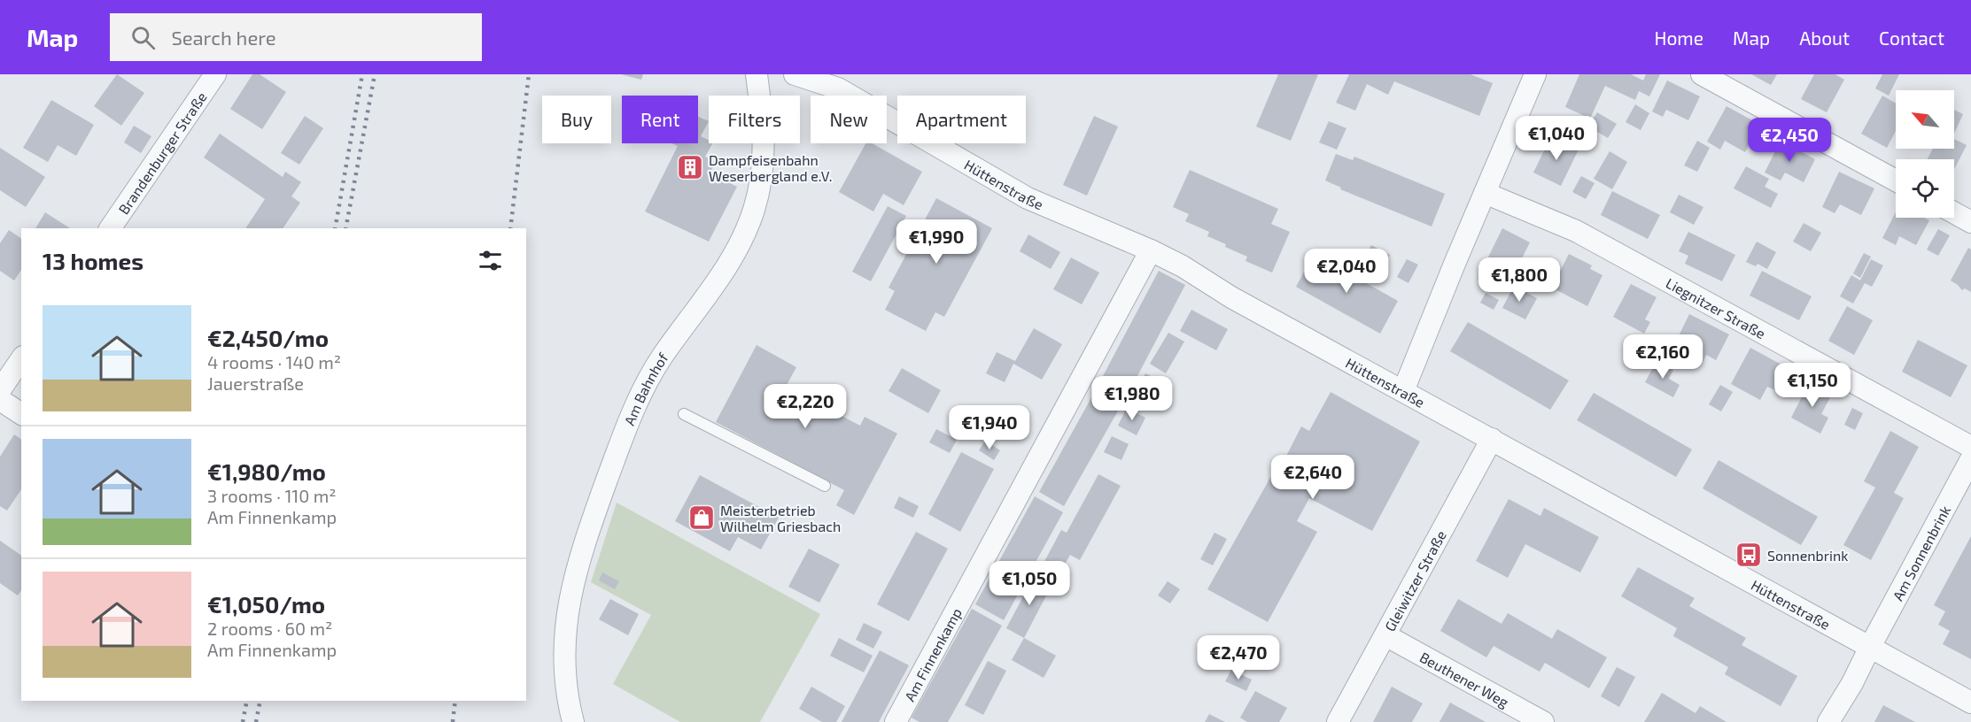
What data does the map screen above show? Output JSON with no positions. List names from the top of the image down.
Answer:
{
  "streets": {
    "street": [
      "Brandenburger Straße",
      "Hüttenstraße",
      "Liegnitzer Straße",
      "Am Bahnhof",
      "Am Sonnenbrink",
      "Gleiwitzer Straße",
      "Am Finnenkamp",
      "Beuthener Weg"
    ]
  },
  "crossings": [
    ["Hüttenstraße", "Am Sonnenbrink"],
    ["Hüttenstraße", "Gleiwitzer Straße"],
    ["Hüttenstraße", "Am Finnenkamp"],
    ["Gleiwitzer Straße", "Beuthener Weg"]
  ],
  "places": {
    "building": ["Dampfeisenbahn Weserbergland e.V."],
    "shop": ["Meisterbetrieb Wilhelm Griesbach"],
    "bus stop": ["Sonnenbrink"]
  },
  "north": "top left",
  "page": {
    "header": "Map",
    "search": "Search here",
    "nav": [
      "Home",
      "Map",
      "About",
      "Contact"
    ],
    "chip": [
      "Buy",
      "Rent",
      "Filters",
      "New",
      "Apartment"
    ],
    "price": [
      "€1,040",
      "€2,450",
      "€1,990",
      "€2,040",
      "€1,800",
      "€2,160",
      "€1,150",
      "€1,980",
      "€2,220",
      "€1,940",
      "€2,640",
      "€1,050",
      "€2,470"
    ],
    "heading": "13 homes",
    "list": [
      {
        "name": "€2,450/mo",
        "note": "4 rooms · 140 m² · Jauerstraße"
      },
      {
        "name": "€1,980/mo",
        "note": "3 rooms · 110 m² · Am Finnenkamp"
      },
      {
        "name": "€1,050/mo",
        "note": "2 rooms · 60 m² · Am Finnenkamp"
      }
    ]
  }
}
